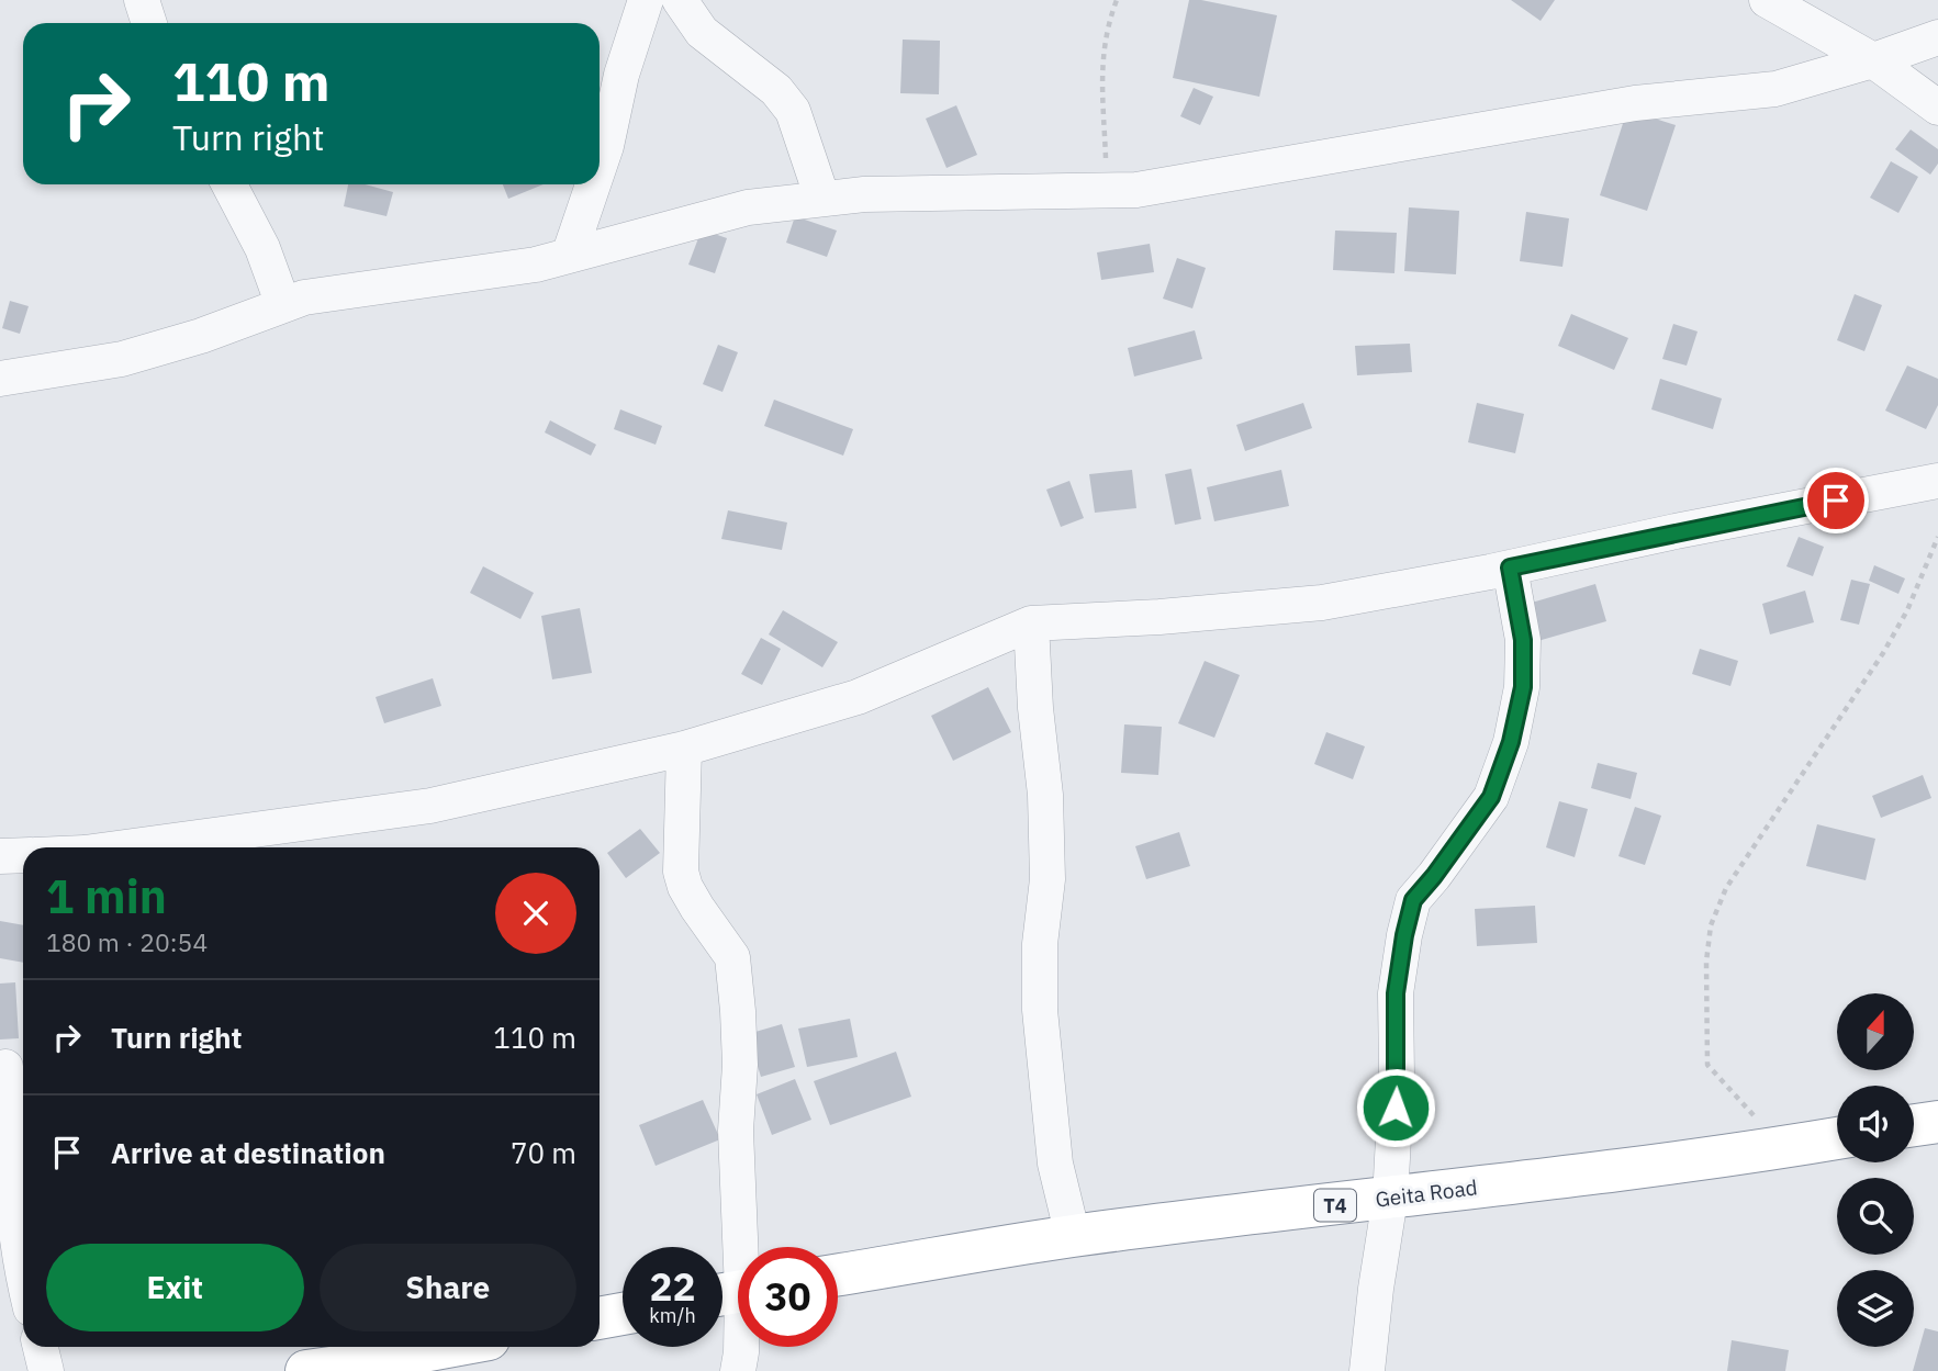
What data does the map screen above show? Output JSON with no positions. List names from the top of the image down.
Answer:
{
  "streets": {
    "highway": ["Geita Road", "T4"]
  },
  "north": "top",
  "page": {
    "turn": ["110 m", "Turn right"],
    "heading": ["1 min", "180 m · 20:54"],
    "list": [
      {
        "name": "Turn right",
        "value": "110 m"
      },
      {
        "name": "Arrive at destination",
        "value": "70 m"
      }
    ],
    "buttons": ["Exit", "Share"],
    "speed": "22 km/h",
    "limit": "30"
  }
}
